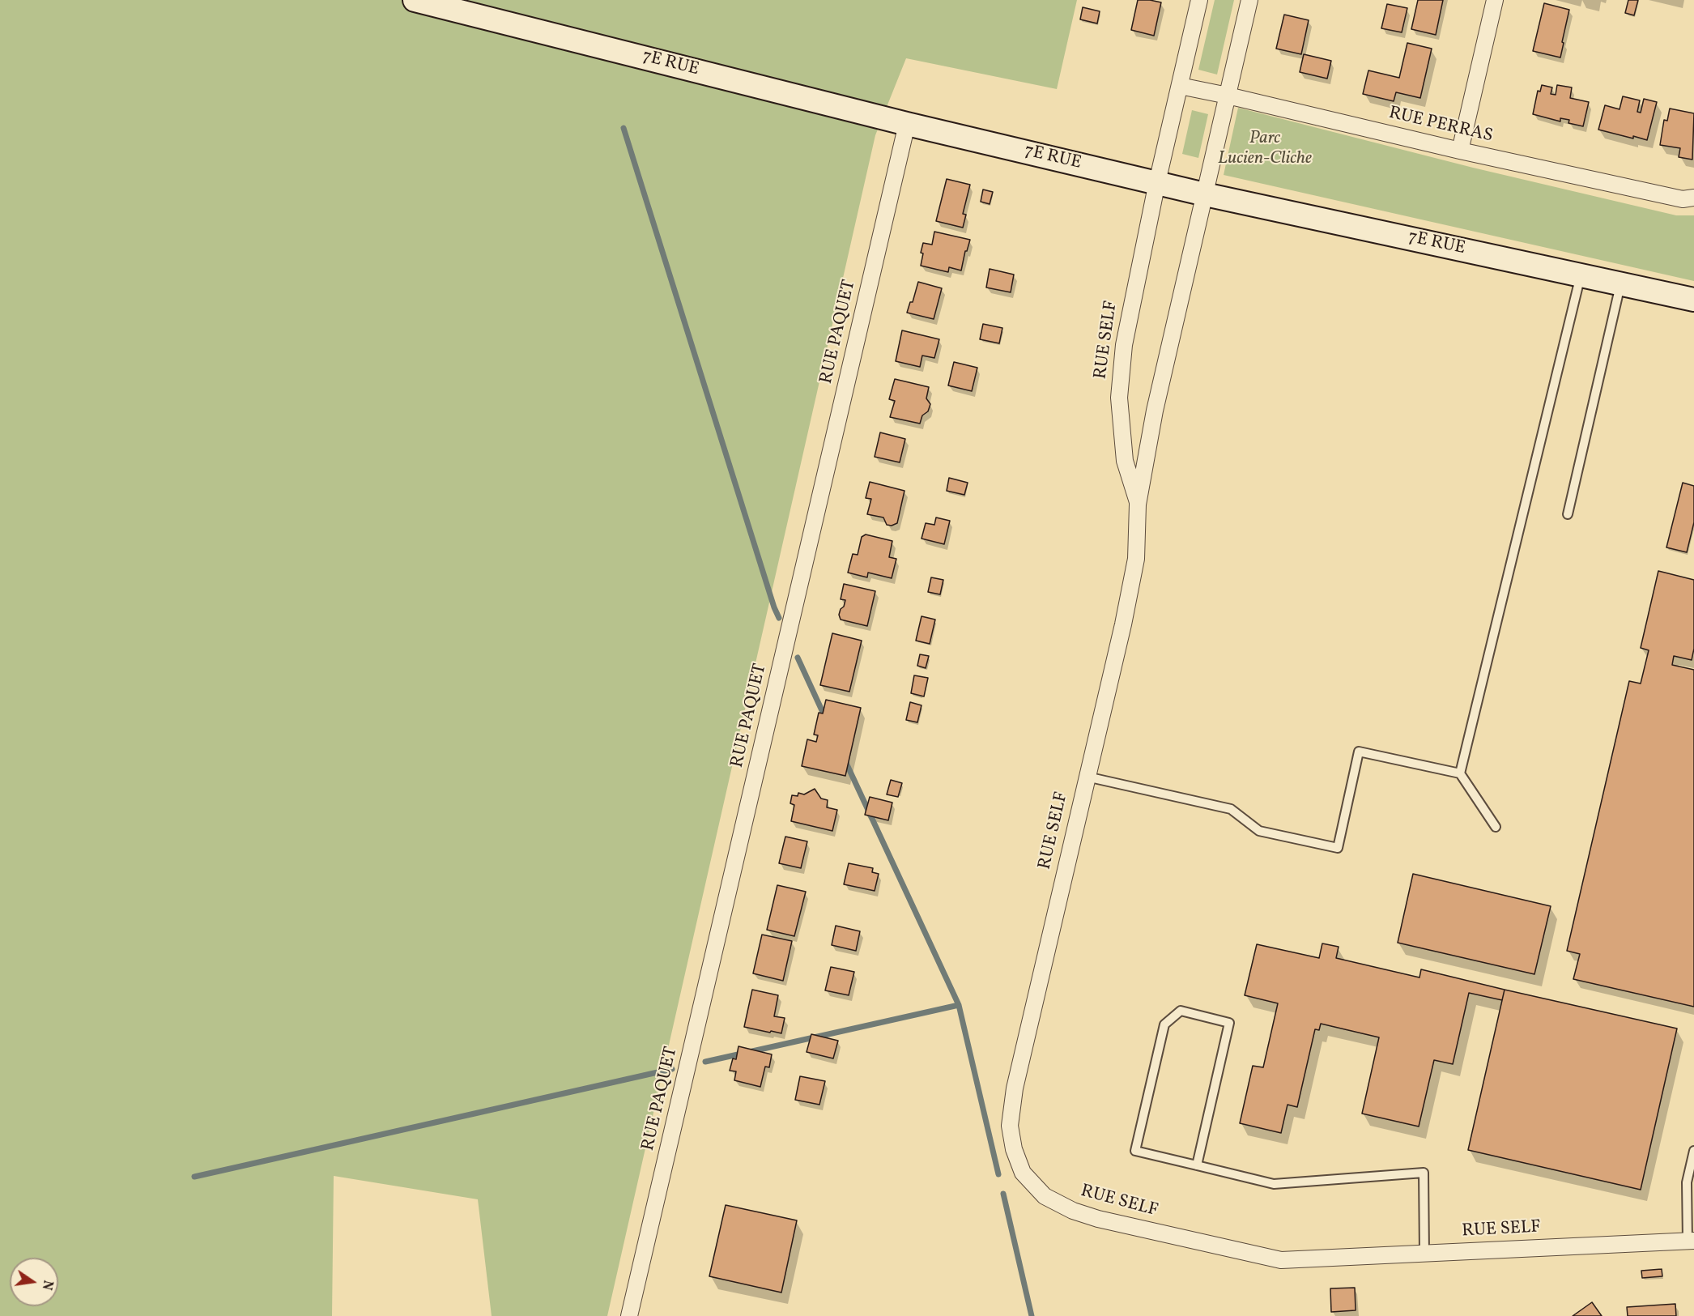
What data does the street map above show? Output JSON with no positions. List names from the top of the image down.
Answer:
{
  "streets": {
    "street": [
      "7E RUE",
      "RUE PERRAS",
      "RUE PAQUET",
      "RUE SELF"
    ]
  },
  "crossings": [
    ["7E RUE", "RUE PAQUET"],
    ["7E RUE", "RUE SELF"],
    ["RUE PERRAS", "RUE SELF"]
  ],
  "parks": ["Parc Lucien-Cliche"],
  "north": "right"
}
